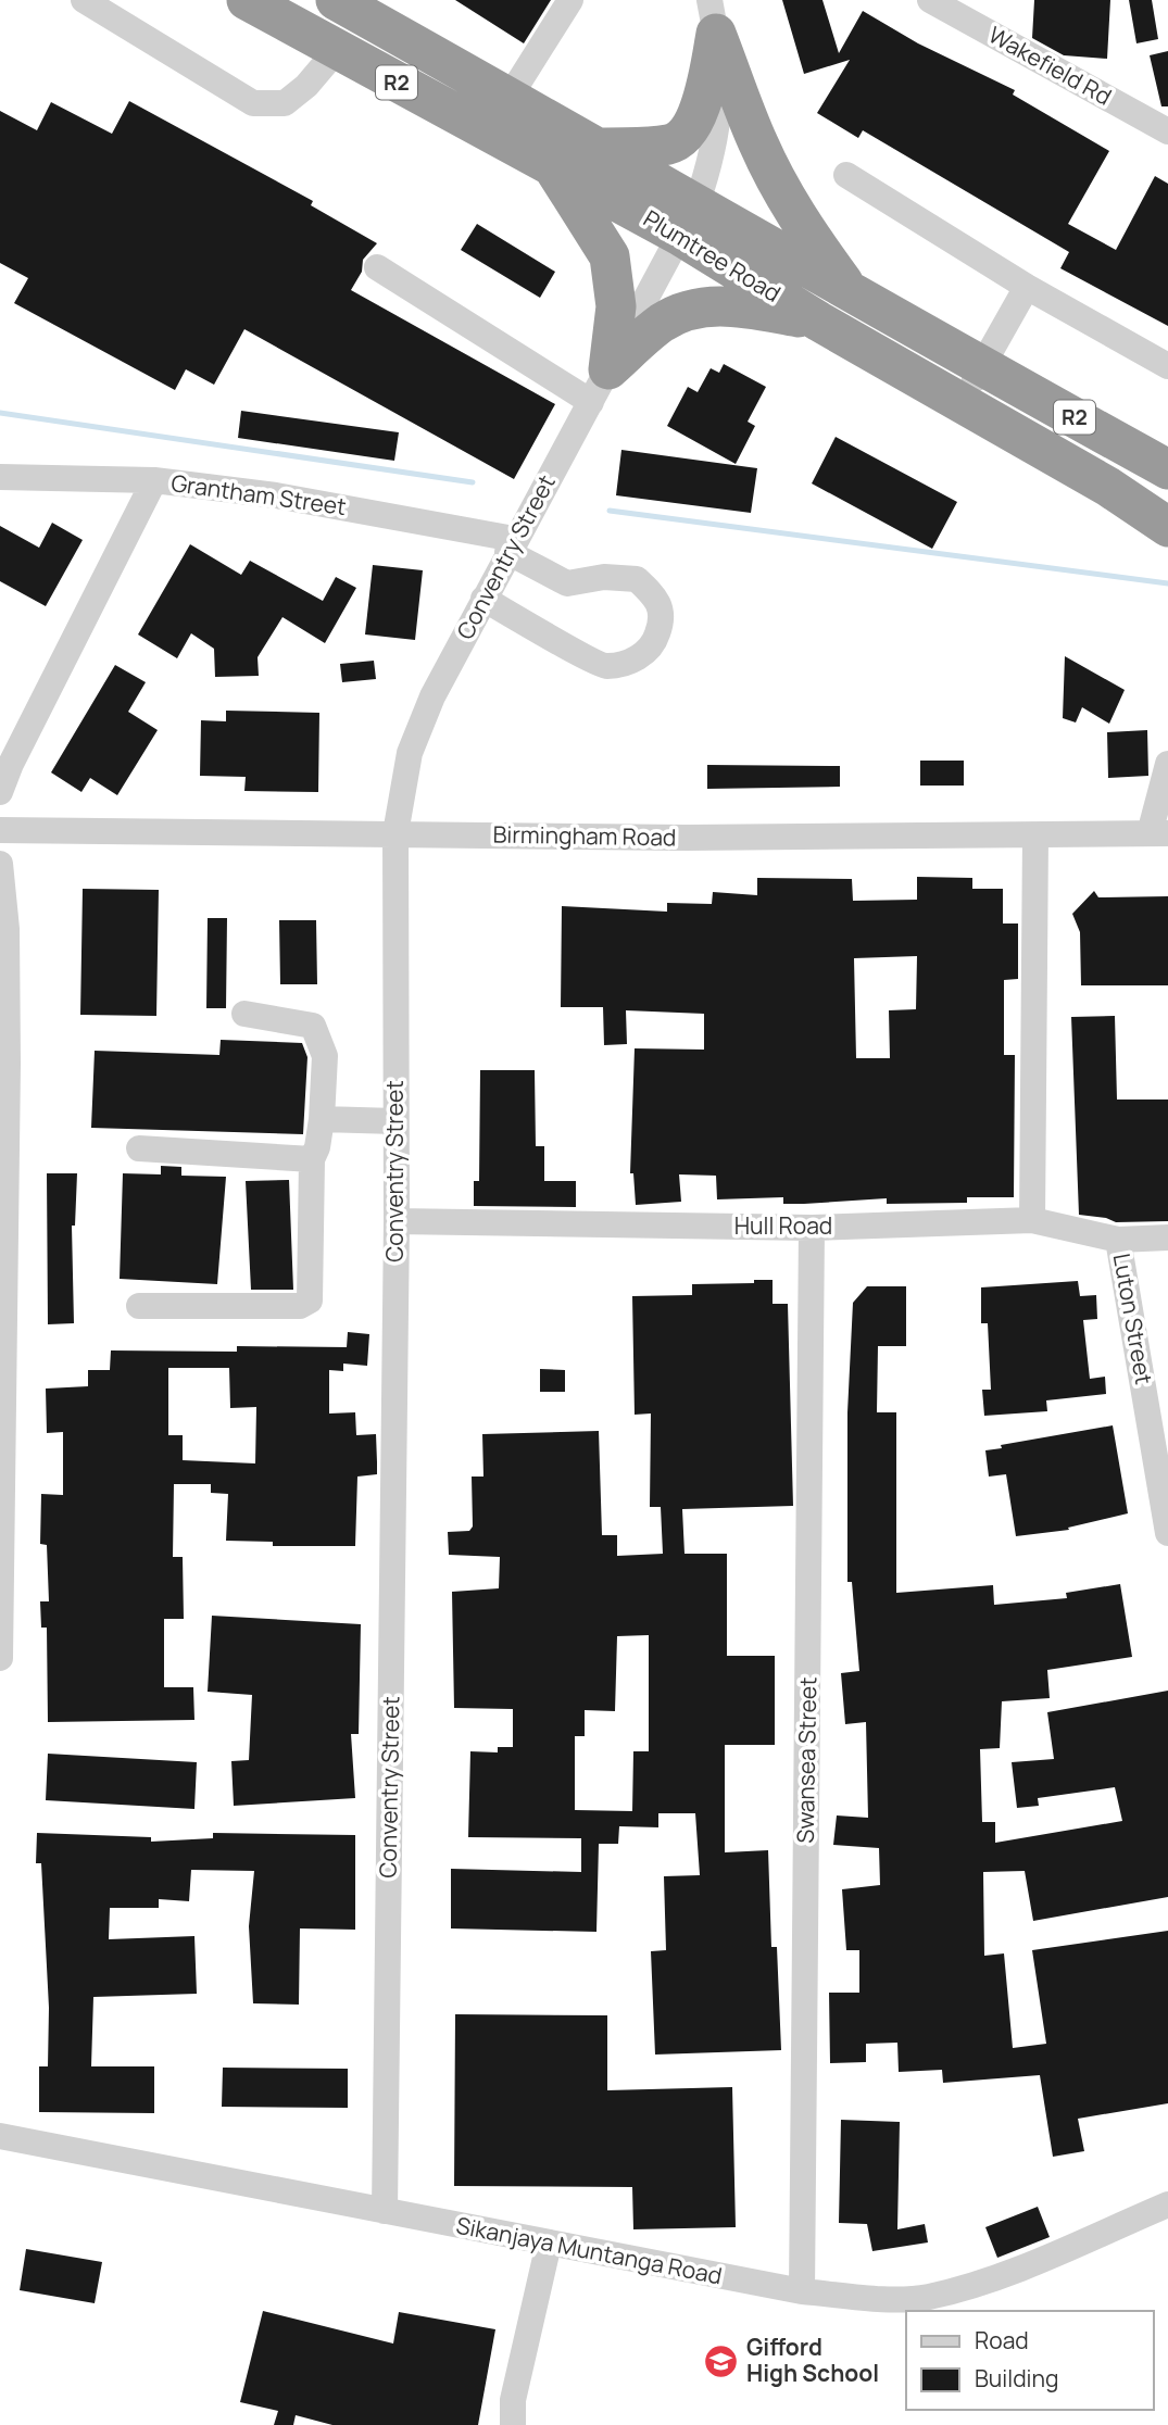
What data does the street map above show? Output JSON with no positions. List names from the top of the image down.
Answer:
{
  "streets": {
    "highway": ["R2", "Plumtree Road"],
    "street": [
      "Wakefield Rd",
      "Grantham Street",
      "Conventry Street",
      "Birmingham Road",
      "Hull Road",
      "Luton Street",
      "Swansea Street",
      "Sikanjaya Muntanga Road"
    ]
  },
  "crossings": [
    ["Plumtree Road", "Conventry Street"],
    ["Grantham Street", "Conventry Street"],
    ["Conventry Street", "Birmingham Road"],
    ["Conventry Street", "Hull Road"],
    ["Conventry Street", "Sikanjaya Muntanga Road"],
    ["Hull Road", "Luton Street"],
    ["Hull Road", "Swansea Street"],
    ["Swansea Street", "Sikanjaya Muntanga Road"]
  ],
  "places": {
    "school or university": ["Gifford High School"]
  },
  "legend": ["Road", "Building"]
}
